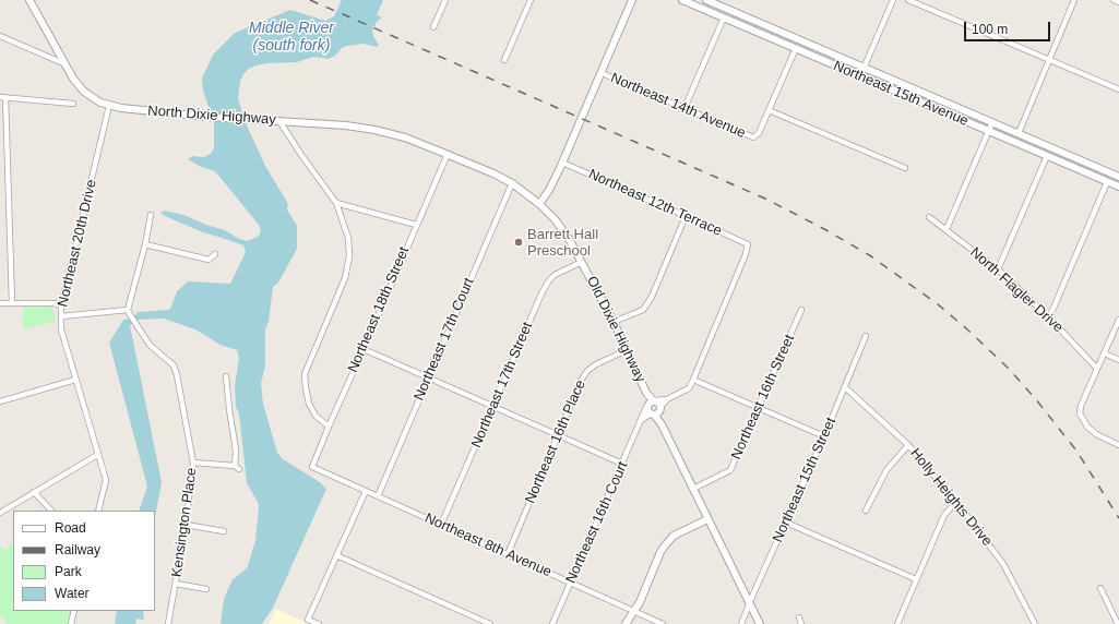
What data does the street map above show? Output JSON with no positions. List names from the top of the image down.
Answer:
{
  "streets": {
    "street": [
      "Northeast 15th Avenue",
      "Northeast 14th Avenue",
      "North Dixie Highway",
      "Northeast 12th Terrace",
      "Northeast 20th Drive",
      "North Flagler Drive",
      "Northeast 18th Street",
      "Old Dixie Highway",
      "Northeast 17th Court",
      "Northeast 17th Street",
      "Northeast 16th Street",
      "Northeast 16th Place",
      "Northeast 15th Street",
      "Holly Heights Drive",
      "Kensington Place",
      "Northeast 16th Court",
      "Northeast 8th Avenue"
    ]
  },
  "crossings": [
    ["North Dixie Highway", "Northeast 20th Drive"],
    ["North Dixie Highway", "Northeast 18th Street"],
    ["North Dixie Highway", "Old Dixie Highway"],
    ["Northeast 12th Terrace", "Northeast 16th Court"],
    ["Northeast 18th Street", "Old Dixie Highway"],
    ["Northeast 18th Street", "Northeast 8th Avenue"],
    ["Old Dixie Highway", "Northeast 17th Court"],
    ["Old Dixie Highway", "Northeast 17th Street"],
    ["Old Dixie Highway", "Northeast 16th Place"],
    ["Old Dixie Highway", "Northeast 16th Court"],
    ["Northeast 17th Court", "Northeast 8th Avenue"],
    ["Northeast 17th Street", "Northeast 8th Avenue"],
    ["Northeast 16th Place", "Northeast 8th Avenue"],
    ["Northeast 15th Street", "Holly Heights Drive"],
    ["Northeast 16th Court", "Northeast 8th Avenue"]
  ],
  "water": ["Middle River (south fork)"],
  "places": ["Barrett Hall Preschool"],
  "legend": [
    "Road",
    "Railway",
    "Park",
    "Water"
  ],
  "scale_bar": "100 m"
}
